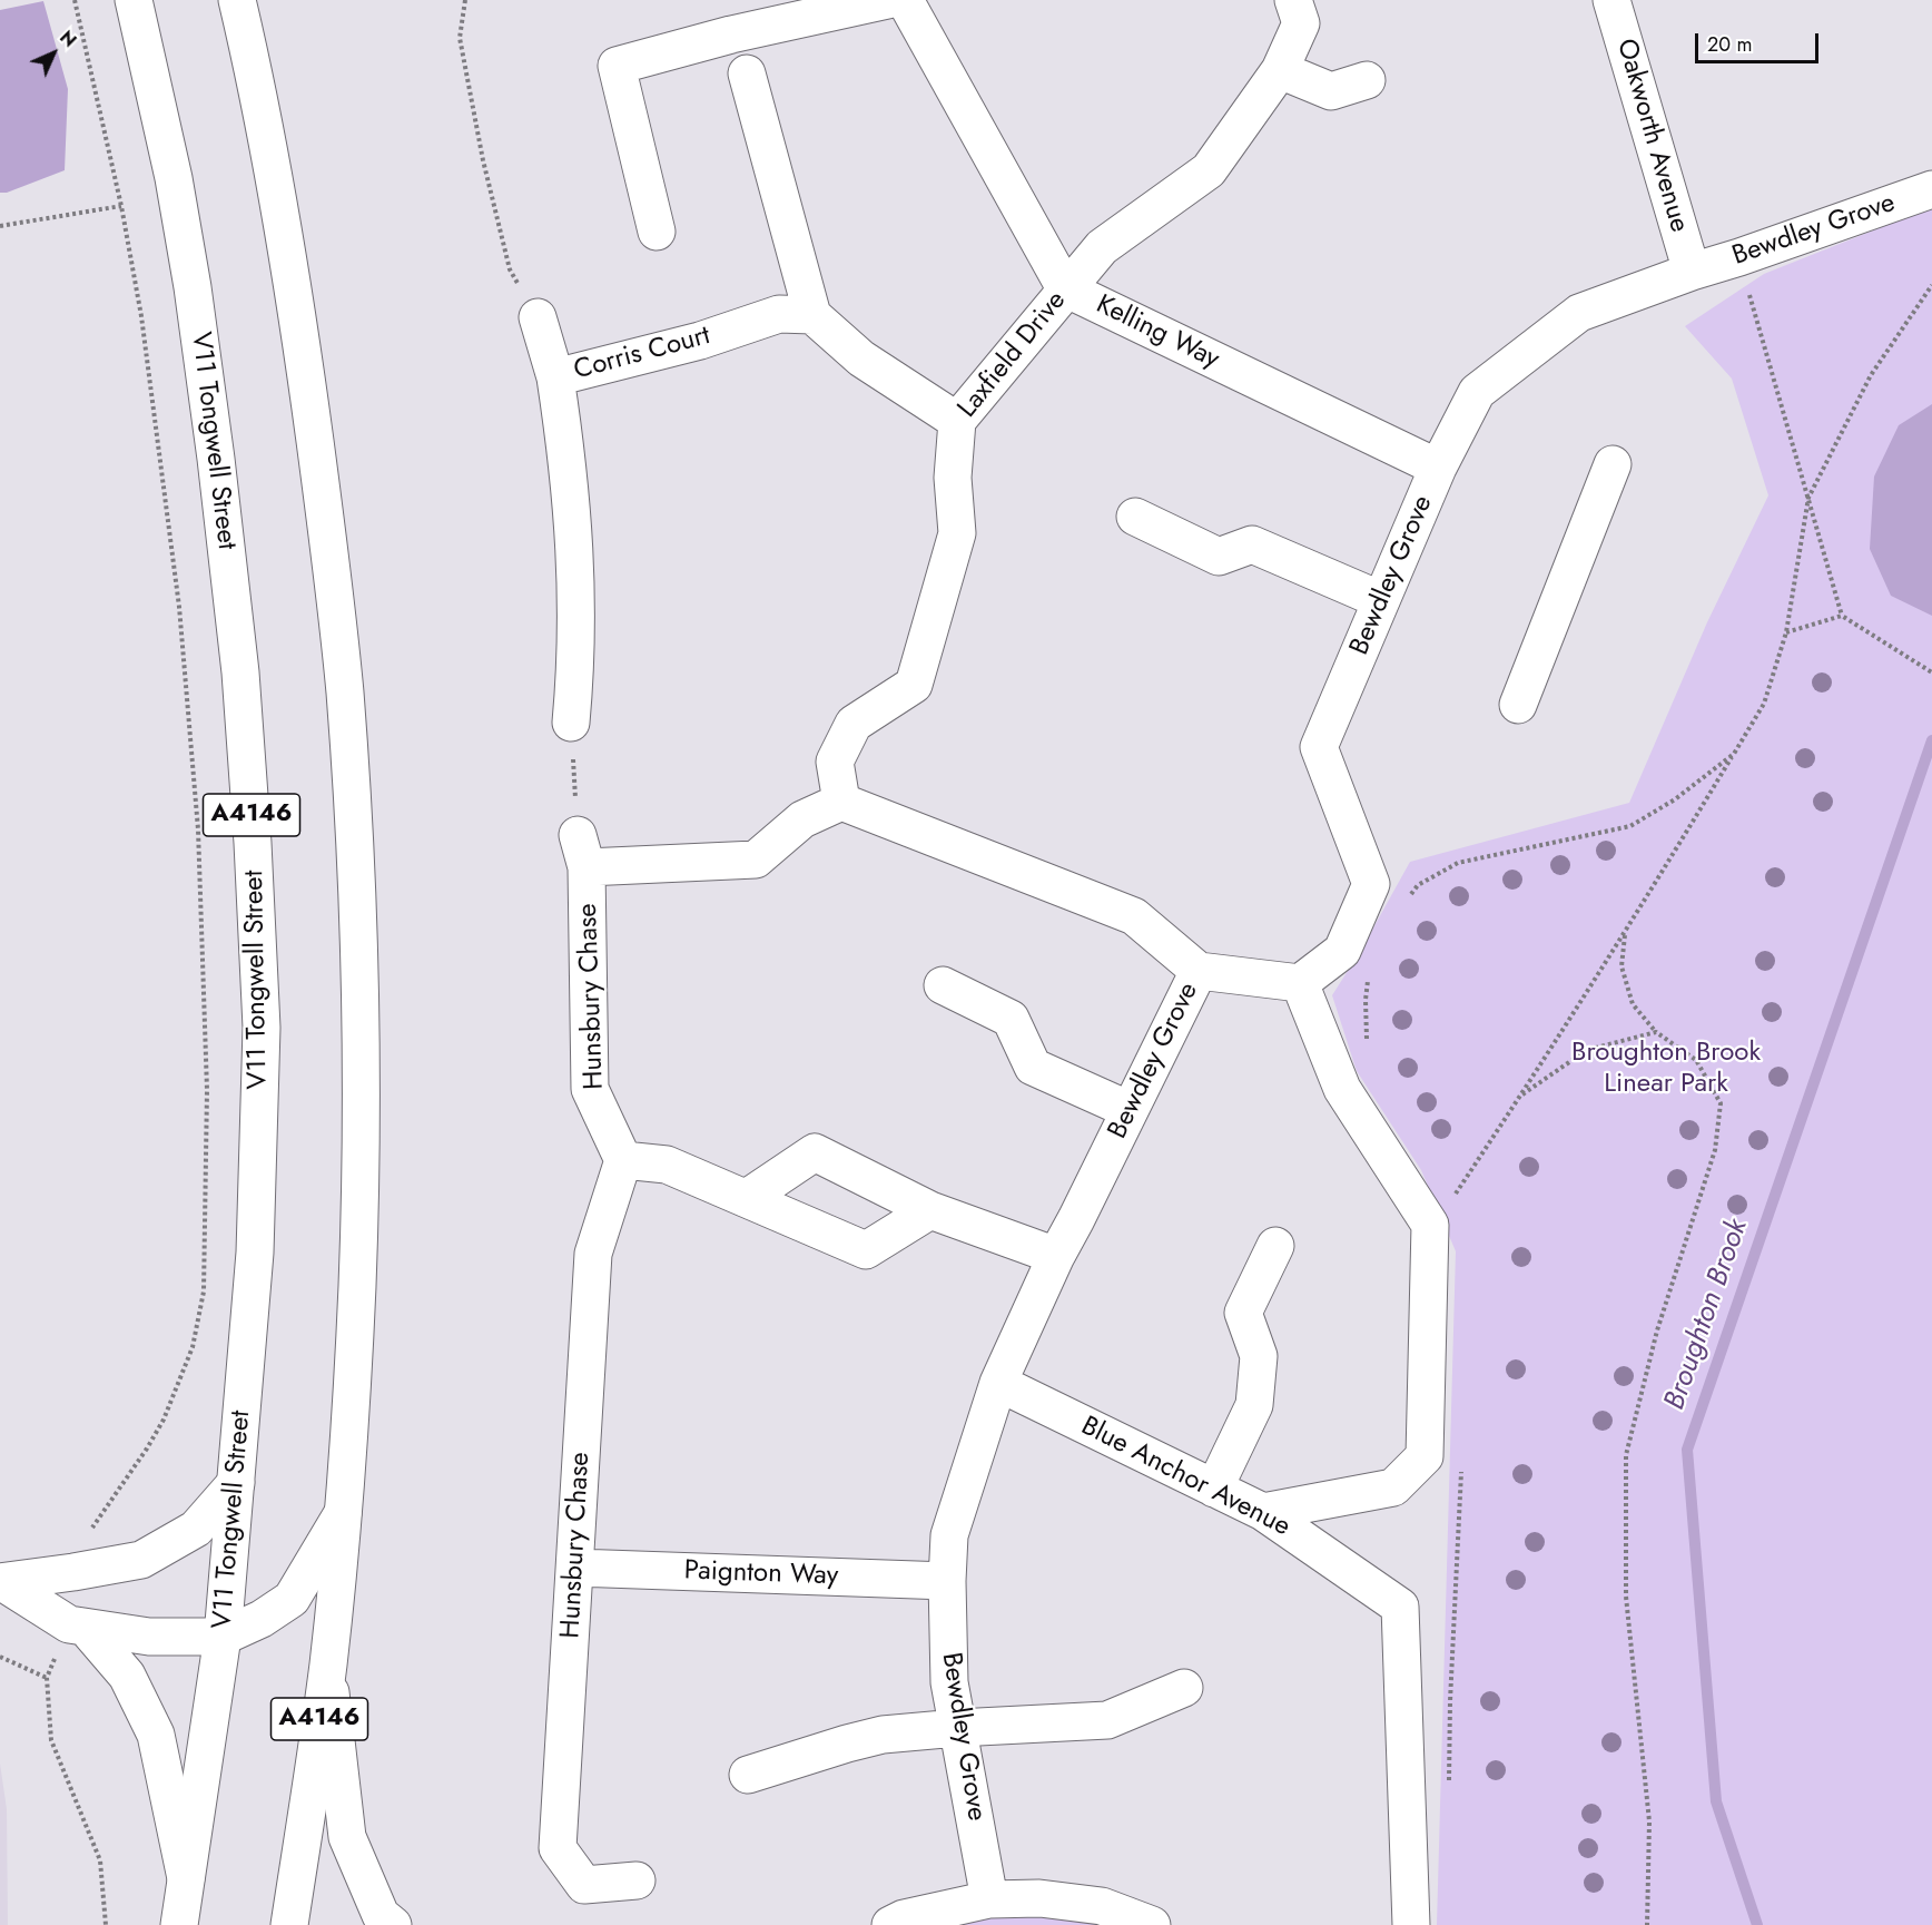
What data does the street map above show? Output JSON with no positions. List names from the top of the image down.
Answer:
{
  "streets": {
    "main road": [
      "Oakworth Avenue",
      "Bewdley Grove",
      "Kelling Way",
      "Corris Court",
      "Laxfield Drive",
      "V11 Tongwell Street",
      "A4146",
      "Hunsbury Chase",
      "Blue Anchor Avenue",
      "Paignton Way"
    ]
  },
  "crossings": [
    ["Oakworth Avenue", "Bewdley Grove"],
    ["Bewdley Grove", "Kelling Way"],
    ["Bewdley Grove", "Blue Anchor Avenue"],
    ["Bewdley Grove", "Paignton Way"],
    ["Kelling Way", "Laxfield Drive"],
    ["Laxfield Drive", "Hunsbury Chase"],
    ["Hunsbury Chase", "Paignton Way"]
  ],
  "water": ["Broughton Brook"],
  "parks": ["Broughton Brook Linear Park"],
  "scale_bar": "20 m",
  "north": "top right"
}
